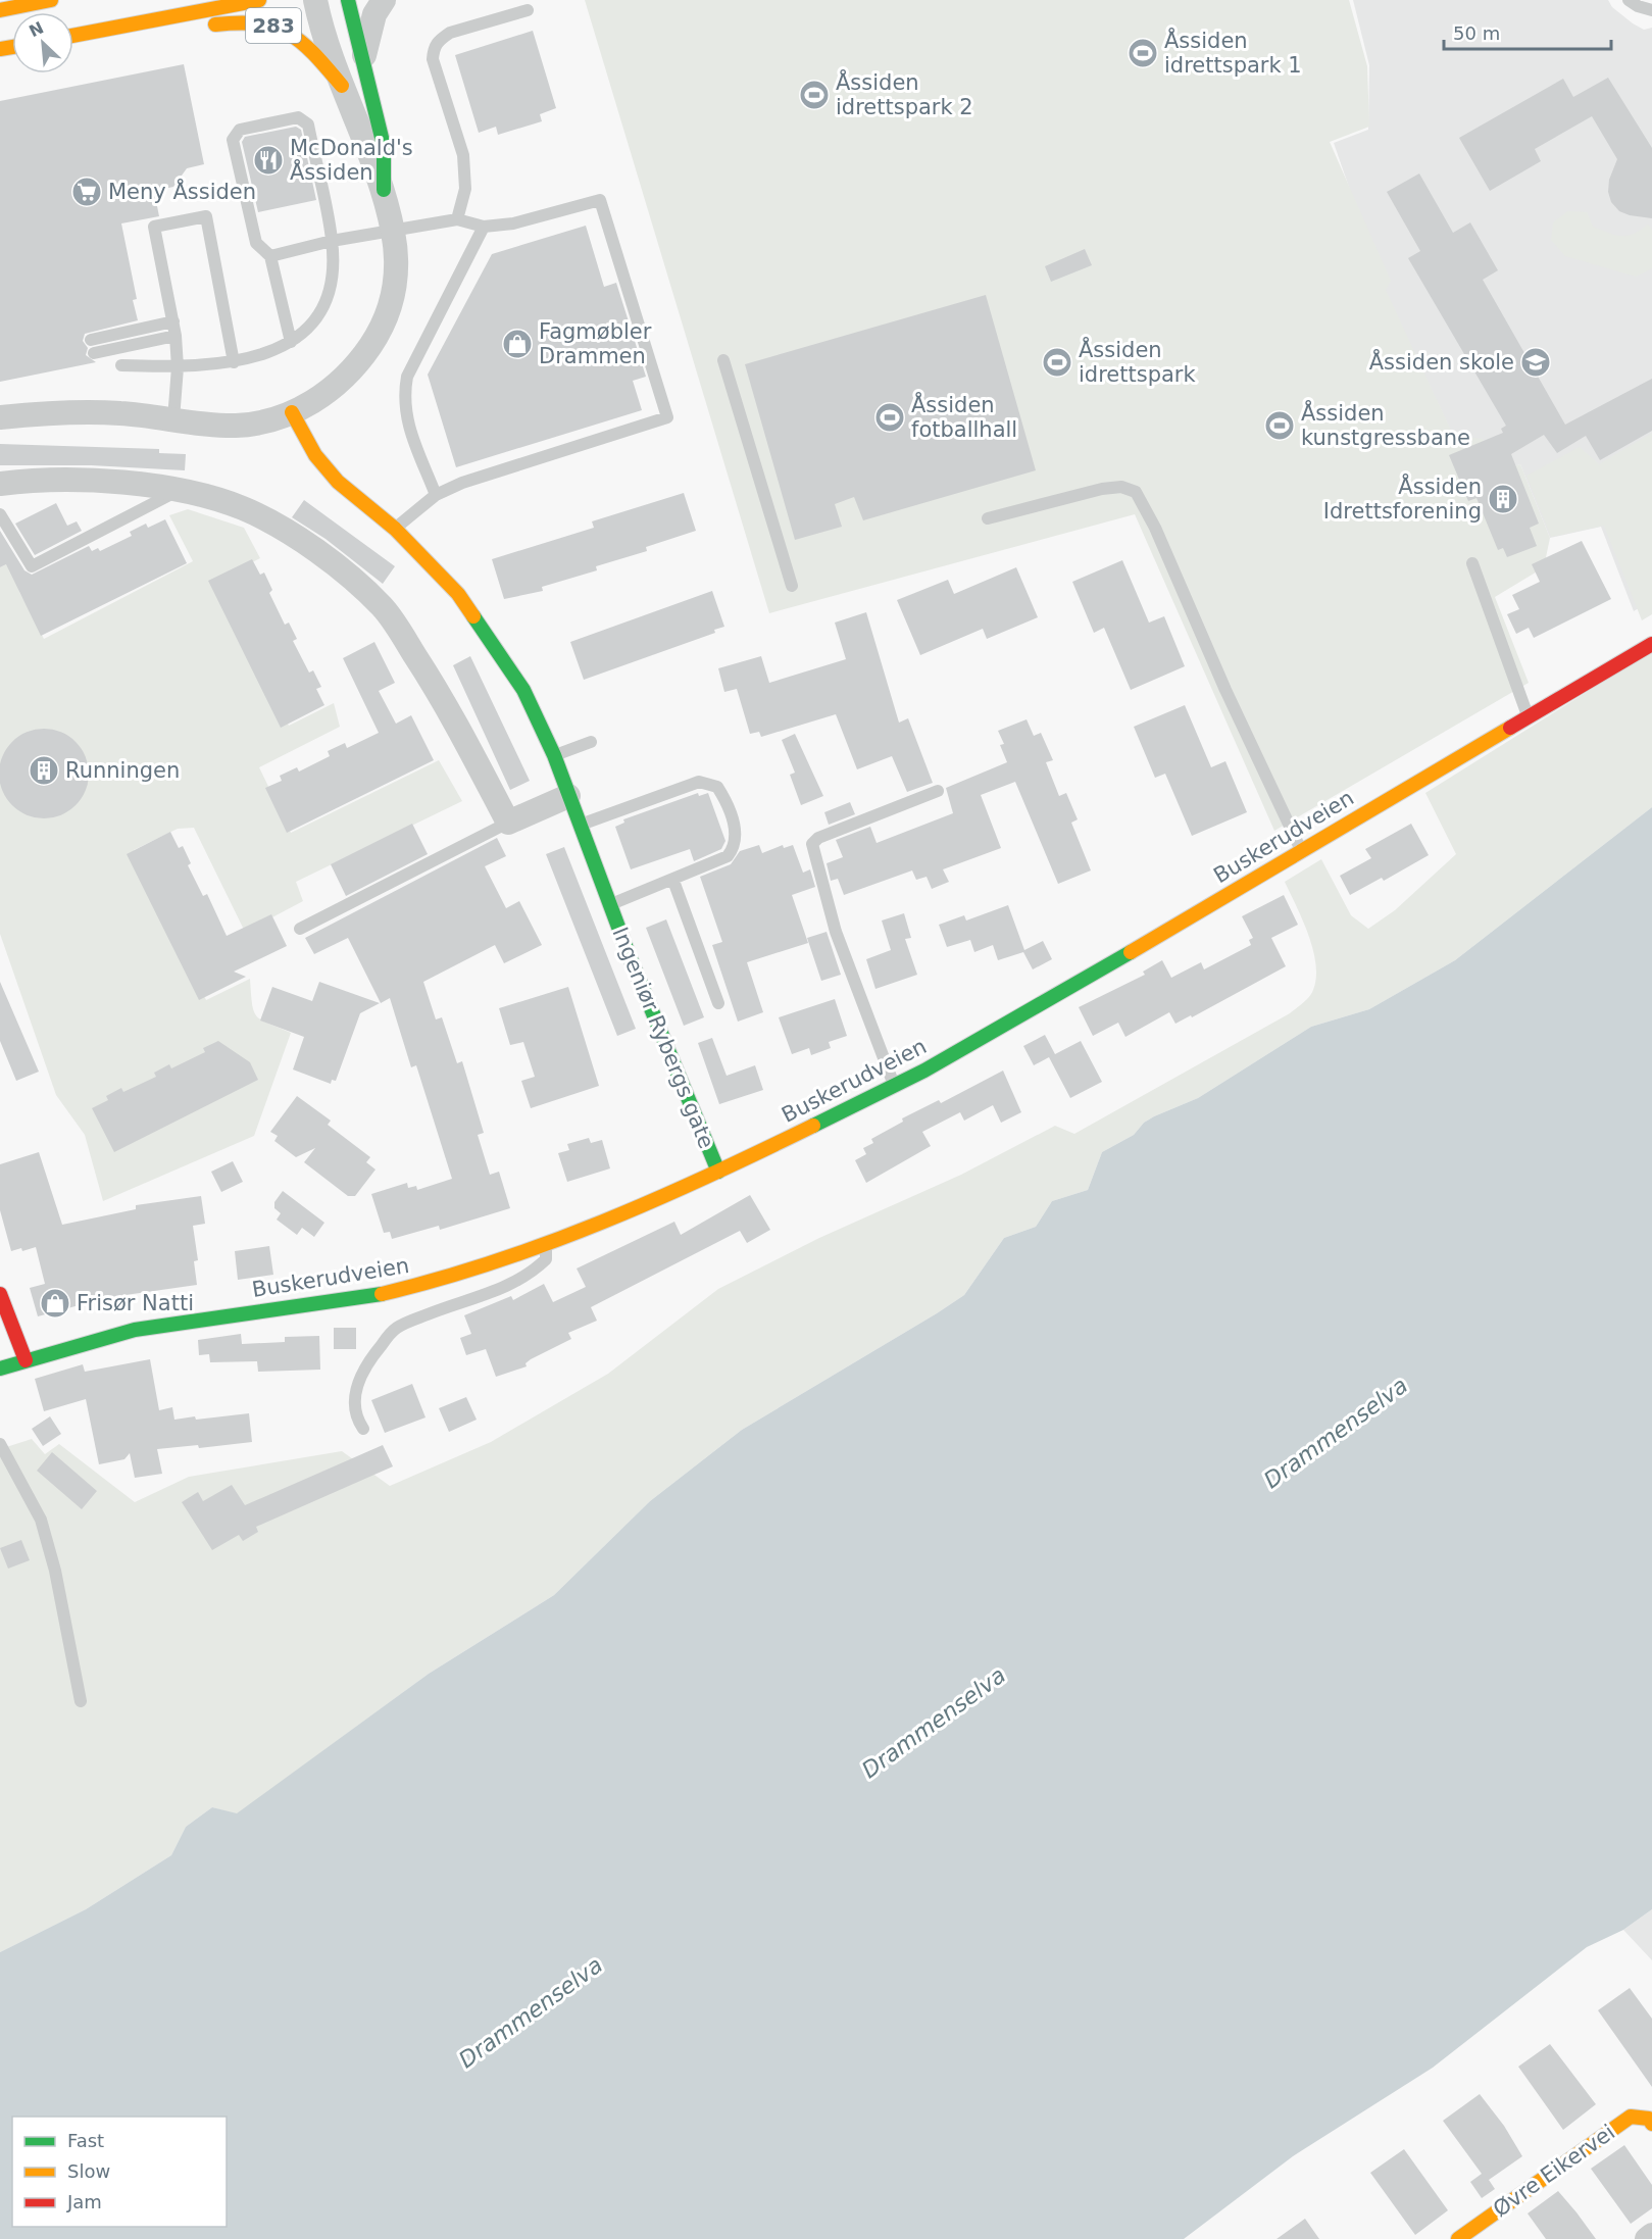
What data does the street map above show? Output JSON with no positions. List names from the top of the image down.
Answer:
{
  "streets": {
    "main road": [
      "283",
      "Buskerudveien",
      "Ingeniør Rybergs gate",
      "Øvre Eikervei"
    ]
  },
  "crossings": [
    ["Buskerudveien", "Ingeniør Rybergs gate"]
  ],
  "water": ["Drammenselva"],
  "places": {
    "sports": [
      "Åssiden idrettspark 1",
      "Åssiden idrettspark 2",
      "Åssiden idrettspark",
      "Åssiden fotballhall",
      "Åssiden kunstgressbane"
    ],
    "restaurant": ["McDonald's Åssiden"],
    "supermarket": ["Meny Åssiden"],
    "shop": ["Fagmøbler Drammen", "Frisør Natti"],
    "school or university": ["Åssiden skole"],
    "building": ["Åssiden Idrettsforening", "Runningen"]
  },
  "legend": ["Fast", "Slow", "Jam"],
  "scale_bar": "50 m",
  "north": "top left"
}
